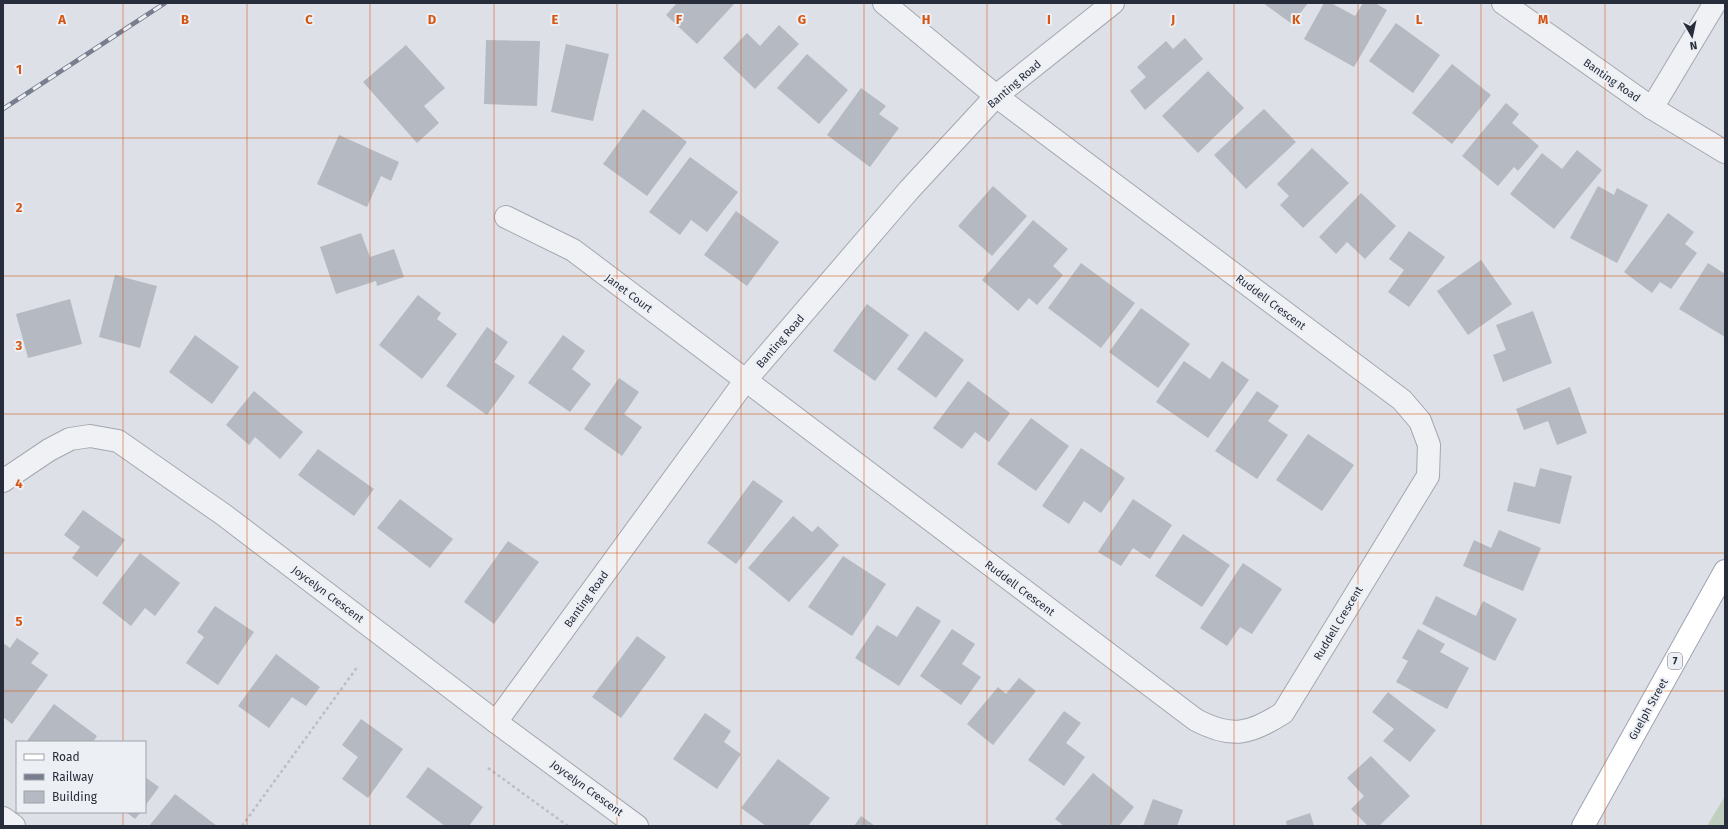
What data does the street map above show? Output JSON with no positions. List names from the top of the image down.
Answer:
{
  "streets": {
    "main road": ["7", "Guelph Street"],
    "street": [
      "Banting Road",
      "Janet Court",
      "Ruddell Crescent",
      "Joycelyn Crescent"
    ]
  },
  "crossings": [
    ["Banting Road", "Janet Court"],
    ["Banting Road", "Ruddell Crescent"],
    ["Banting Road", "Joycelyn Crescent"],
    ["Janet Court", "Ruddell Crescent"]
  ],
  "legend": ["Road", "Railway", "Building"],
  "north": "bottom",
  "grid": {
    "columns": [
      "A",
      "B",
      "C",
      "D",
      "E",
      "F",
      "G",
      "H",
      "I",
      "J",
      "K",
      "L",
      "M"
    ],
    "rows": [
      "1",
      "2",
      "3",
      "4",
      "5"
    ]
  }
}
